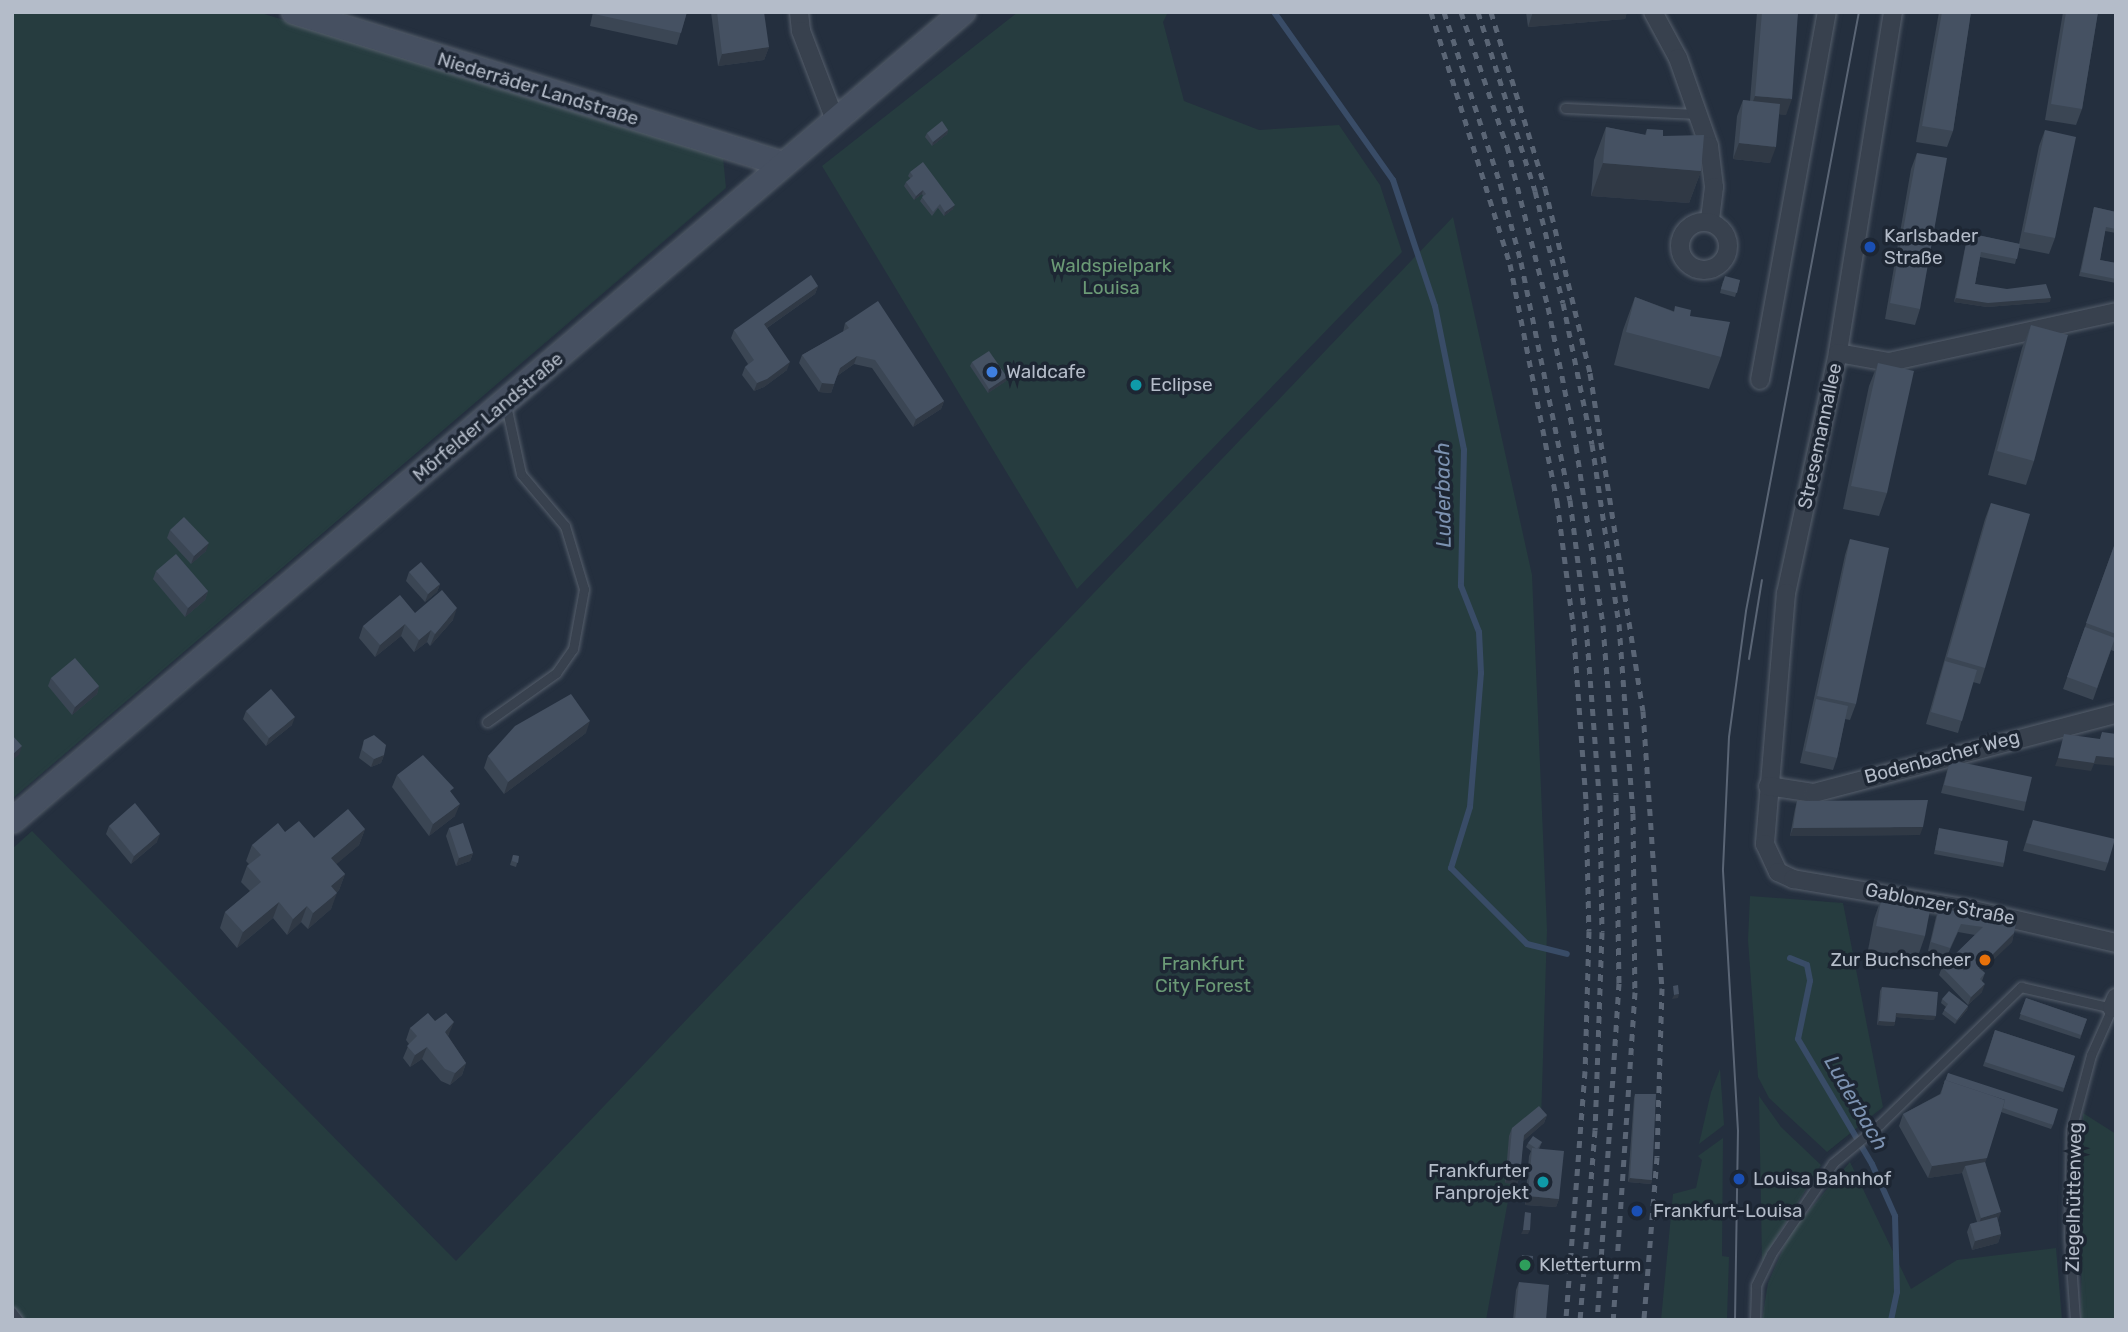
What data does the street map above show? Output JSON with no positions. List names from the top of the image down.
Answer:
{
  "streets": {
    "main road": ["Niederräder Landstraße", "Mörfelder Landstraße"],
    "street": ["Stresemannallee", "Bodenbacher Weg", "Gablonzer Straße"],
    "lane": ["Ziegelhüttenweg"]
  },
  "crossings": [
    ["Niederräder Landstraße", "Mörfelder Landstraße"],
    ["Stresemannallee", "Bodenbacher Weg"],
    ["Stresemannallee", "Gablonzer Straße"]
  ],
  "water": ["Luderbach"],
  "parks": ["Waldspielpark Louisa", "Frankfurt City Forest"],
  "places": [
    "Karlsbader Straße",
    "Waldcafe",
    "Eclipse",
    "Zur Buchscheer",
    "Louisa Bahnhof",
    "Frankfurter Fanprojekt",
    "Frankfurt-Louisa",
    "Kletterturm"
  ]
}
